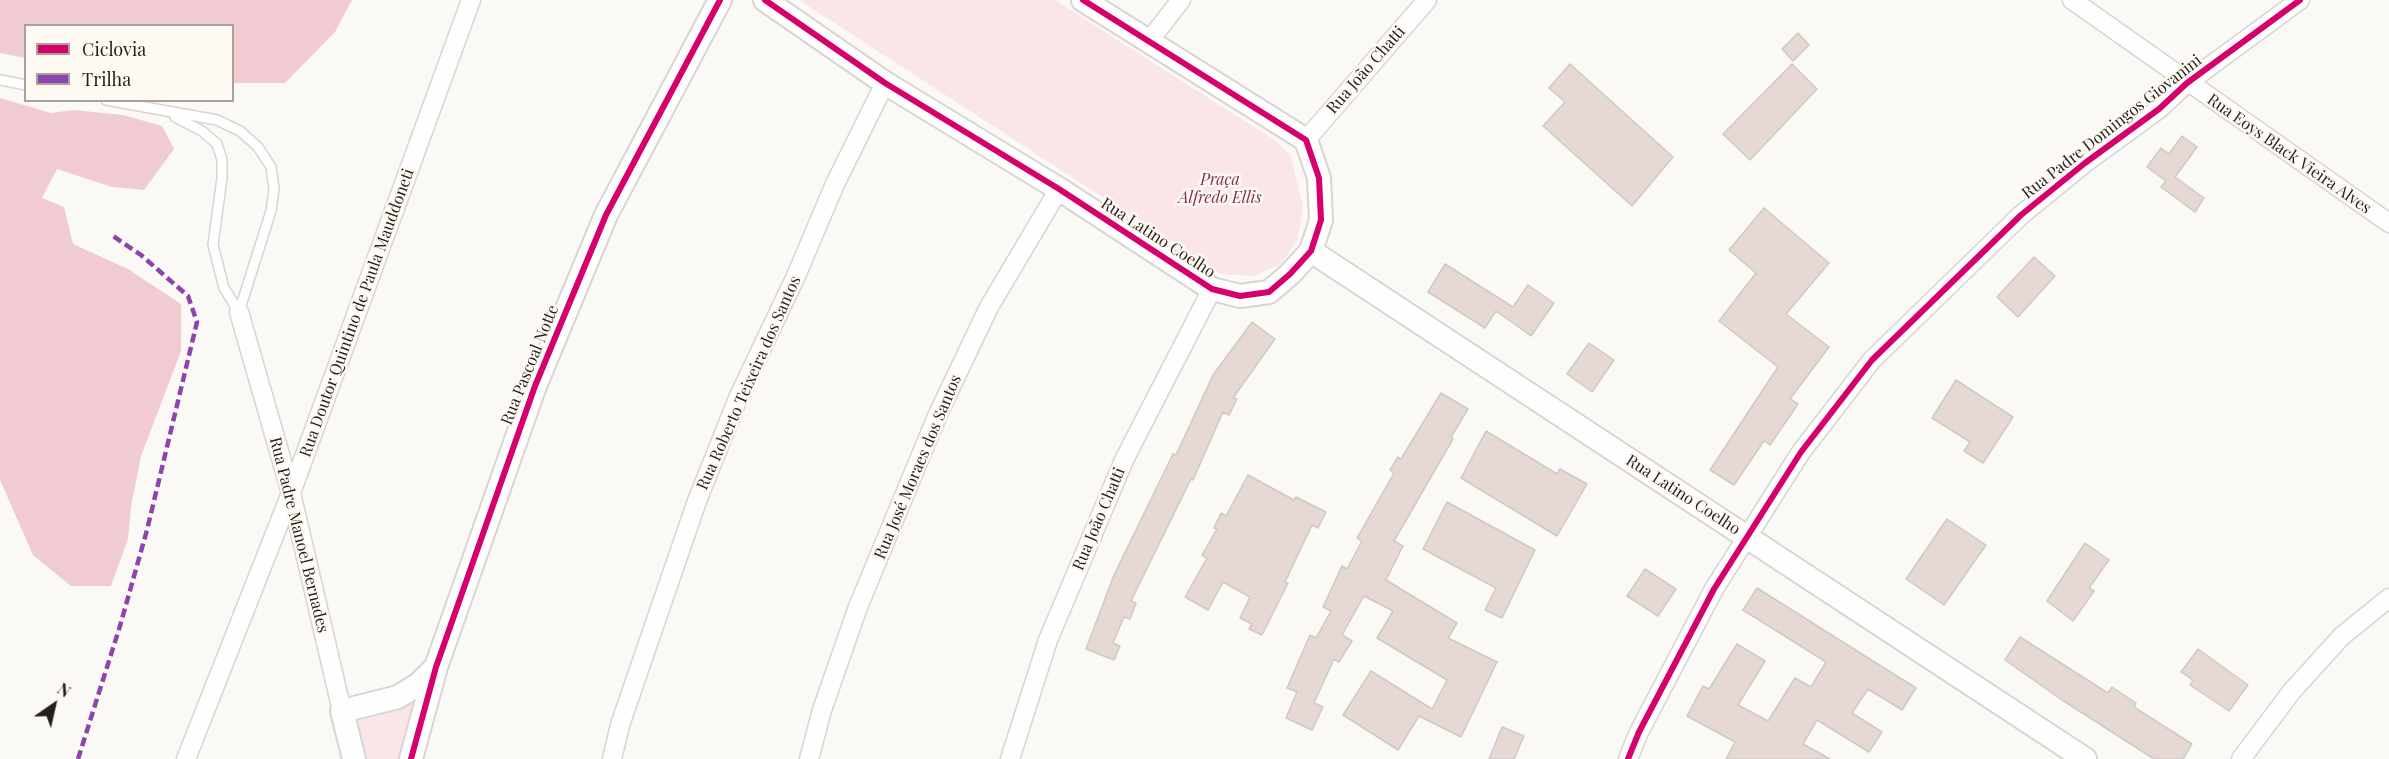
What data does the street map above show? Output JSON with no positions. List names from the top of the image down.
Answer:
{
  "streets": {
    "street": [
      "Rua João Chatti",
      "Rua Padre Domingos Giovanini",
      "Rua Eoys Black Vieira Alves",
      "Rua Latino Coelho",
      "Rua Doutor Quintino de Paula Mauddoneti",
      "Rua Pascoal Notte",
      "Rua Roberto Teixeira dos Santos",
      "Rua José Moraes dos Santos",
      "Rua Padre Manoel Bernades"
    ]
  },
  "crossings": [
    ["Rua João Chatti", "Rua Latino Coelho"],
    ["Rua Padre Domingos Giovanini", "Rua Eoys Black Vieira Alves"],
    ["Rua Padre Domingos Giovanini", "Rua Latino Coelho"],
    ["Rua Latino Coelho", "Rua Roberto Teixeira dos Santos"],
    ["Rua Latino Coelho", "Rua José Moraes dos Santos"],
    ["Rua Doutor Quintino de Paula Mauddoneti", "Rua Padre Manoel Bernades"],
    ["Rua Pascoal Notte", "Rua Padre Manoel Bernades"]
  ],
  "parks": ["Praça Alfredo Ellis"],
  "legend": ["Ciclovia", "Trilha"],
  "north": "top right"
}
